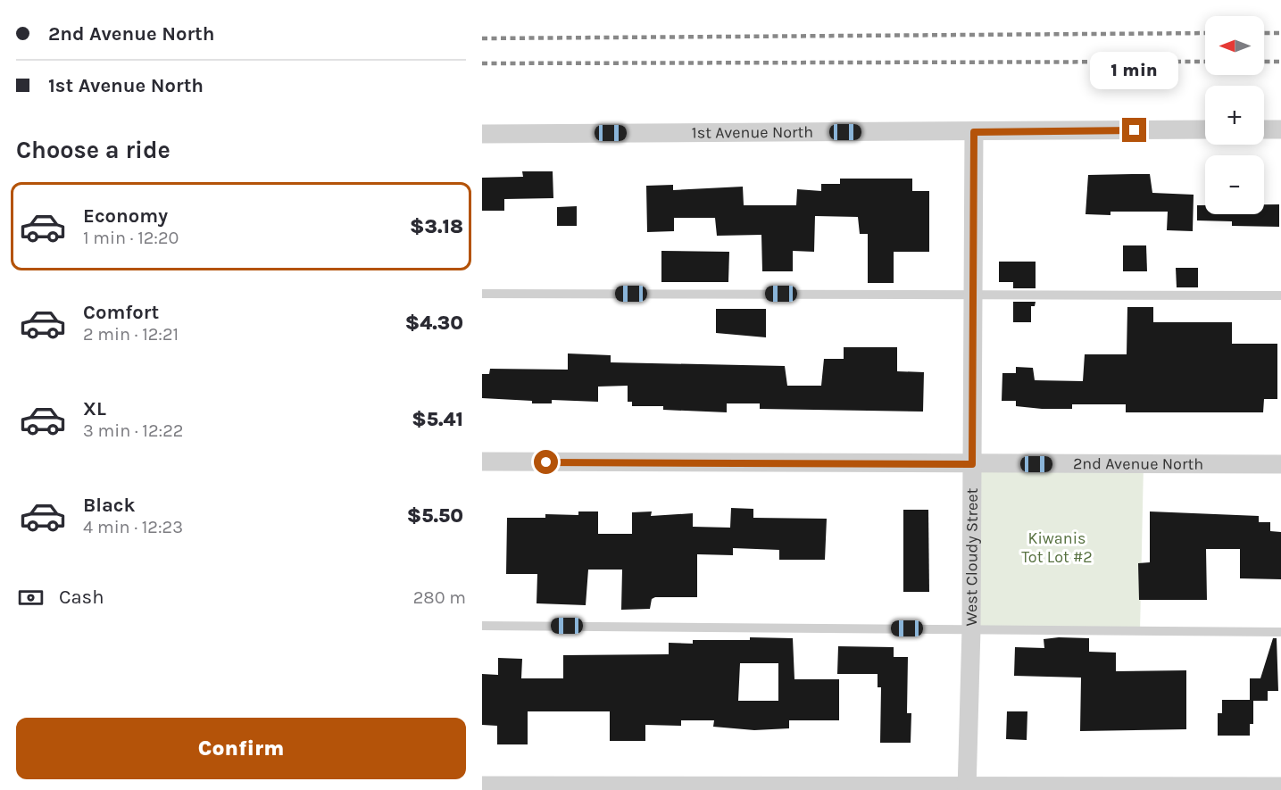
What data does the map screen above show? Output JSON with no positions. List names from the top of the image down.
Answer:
{
  "streets": {
    "street": ["1st Avenue North", "2nd Avenue North", "West Cloudy Street"]
  },
  "crossings": [
    ["1st Avenue North", "West Cloudy Street"],
    ["2nd Avenue North", "West Cloudy Street"]
  ],
  "parks": ["Kiwanis Tot Lot #2"],
  "north": "left",
  "page": {
    "banner": ["2nd Avenue North", "1st Avenue North"],
    "map_buttons": ["+", "−"],
    "bubble": "1 min",
    "heading": "Choose a ride",
    "list": [
      {
        "name": "Economy",
        "note": "1 min · 12:20",
        "value": "$3.18"
      },
      {
        "name": "Comfort",
        "note": "2 min · 12:21",
        "value": "$4.30"
      },
      {
        "name": "XL",
        "note": "3 min · 12:22",
        "value": "$5.41"
      },
      {
        "name": "Black",
        "note": "4 min · 12:23",
        "value": "$5.50"
      }
    ],
    "pay": ["Cash", "280 m"],
    "buttons": "Confirm"
  }
}
